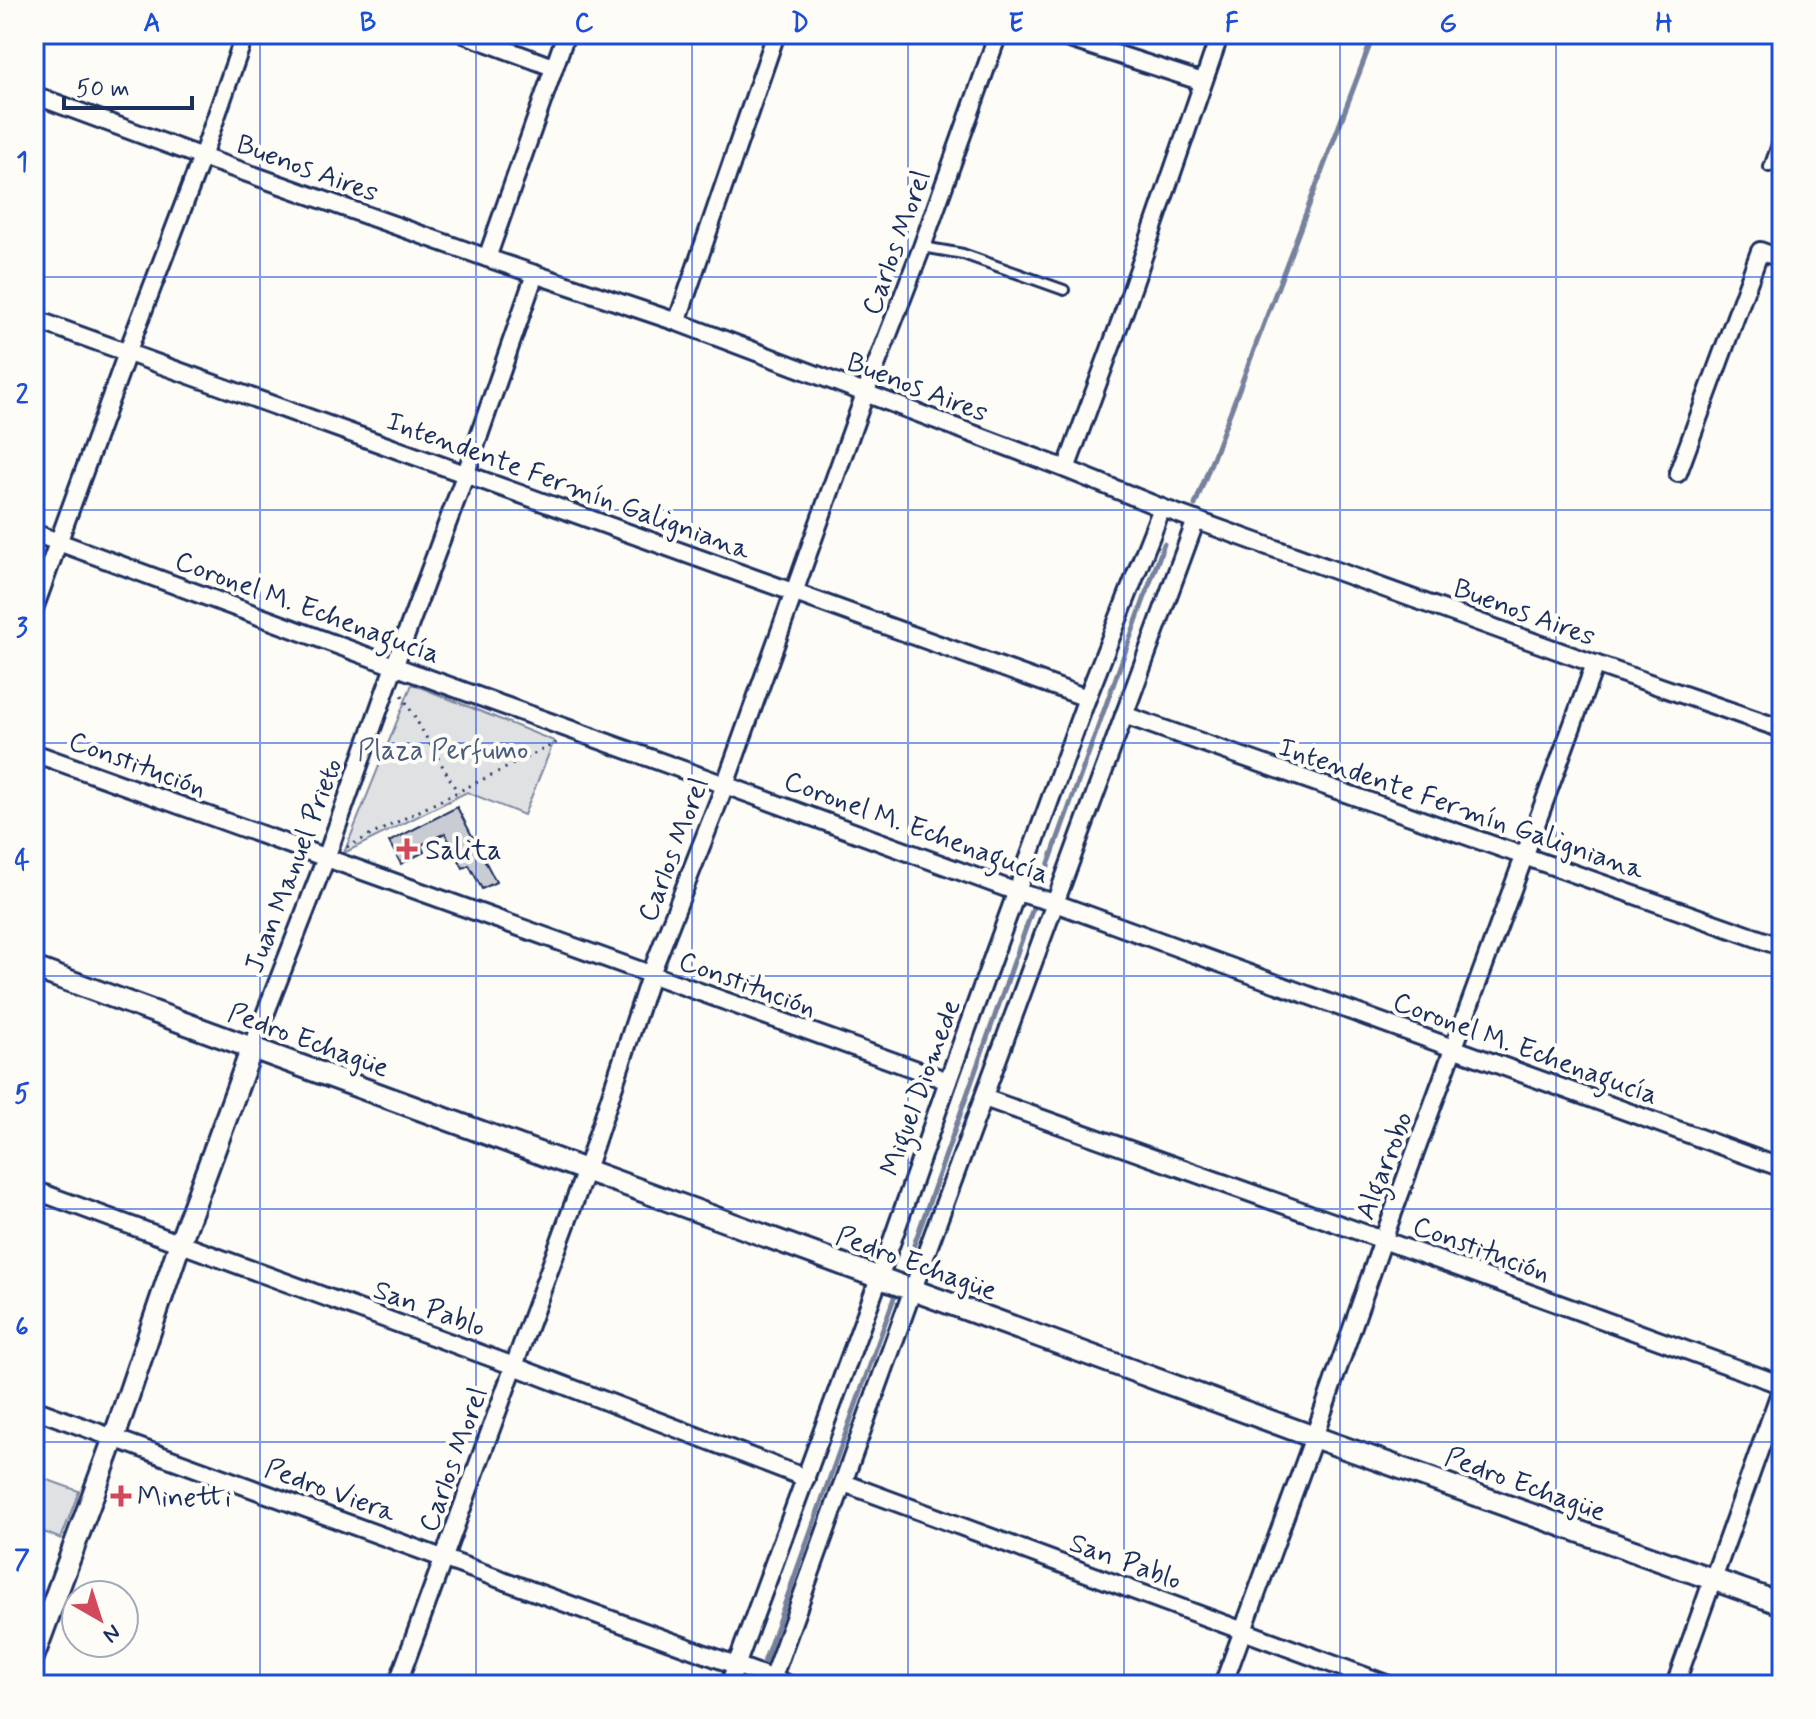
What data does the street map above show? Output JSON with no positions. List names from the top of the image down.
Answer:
{
  "streets": {
    "street": [
      "Buenos Aires",
      "Carlos Morel",
      "Intendente Fermín Galigniana",
      "Coronel M. Echenagucía",
      "Constitución",
      "Juan Manuel Prieto",
      "Pedro Echagüe",
      "Miguel Diomede",
      "Algarrobo",
      "San Pablo",
      "Pedro Viera"
    ]
  },
  "crossings": [
    ["Buenos Aires", "Carlos Morel"],
    ["Buenos Aires", "Juan Manuel Prieto"],
    ["Buenos Aires", "Miguel Diomede"],
    ["Buenos Aires", "Algarrobo"],
    ["Carlos Morel", "Intendente Fermín Galigniana"],
    ["Carlos Morel", "Coronel M. Echenagucía"],
    ["Carlos Morel", "Constitución"],
    ["Carlos Morel", "Pedro Echagüe"],
    ["Carlos Morel", "San Pablo"],
    ["Carlos Morel", "Pedro Viera"],
    ["Intendente Fermín Galigniana", "Juan Manuel Prieto"],
    ["Intendente Fermín Galigniana", "Miguel Diomede"],
    ["Intendente Fermín Galigniana", "Algarrobo"],
    ["Coronel M. Echenagucía", "Juan Manuel Prieto"],
    ["Coronel M. Echenagucía", "Miguel Diomede"],
    ["Coronel M. Echenagucía", "Algarrobo"],
    ["Constitución", "Juan Manuel Prieto"],
    ["Constitución", "Miguel Diomede"],
    ["Constitución", "Algarrobo"],
    ["Juan Manuel Prieto", "Pedro Echagüe"],
    ["Juan Manuel Prieto", "San Pablo"],
    ["Juan Manuel Prieto", "Pedro Viera"],
    ["Pedro Echagüe", "Miguel Diomede"],
    ["Pedro Echagüe", "Algarrobo"],
    ["Miguel Diomede", "San Pablo"],
    ["Miguel Diomede", "Pedro Viera"],
    ["Algarrobo", "San Pablo"]
  ],
  "parks": ["Plaza Perfumo"],
  "places": {
    "health": ["Salita", "Minetti"]
  },
  "scale_bar": "50 m",
  "north": "bottom right",
  "grid": {
    "columns": [
      "A",
      "B",
      "C",
      "D",
      "E",
      "F",
      "G",
      "H"
    ],
    "rows": [
      "1",
      "2",
      "3",
      "4",
      "5",
      "6",
      "7"
    ]
  }
}
